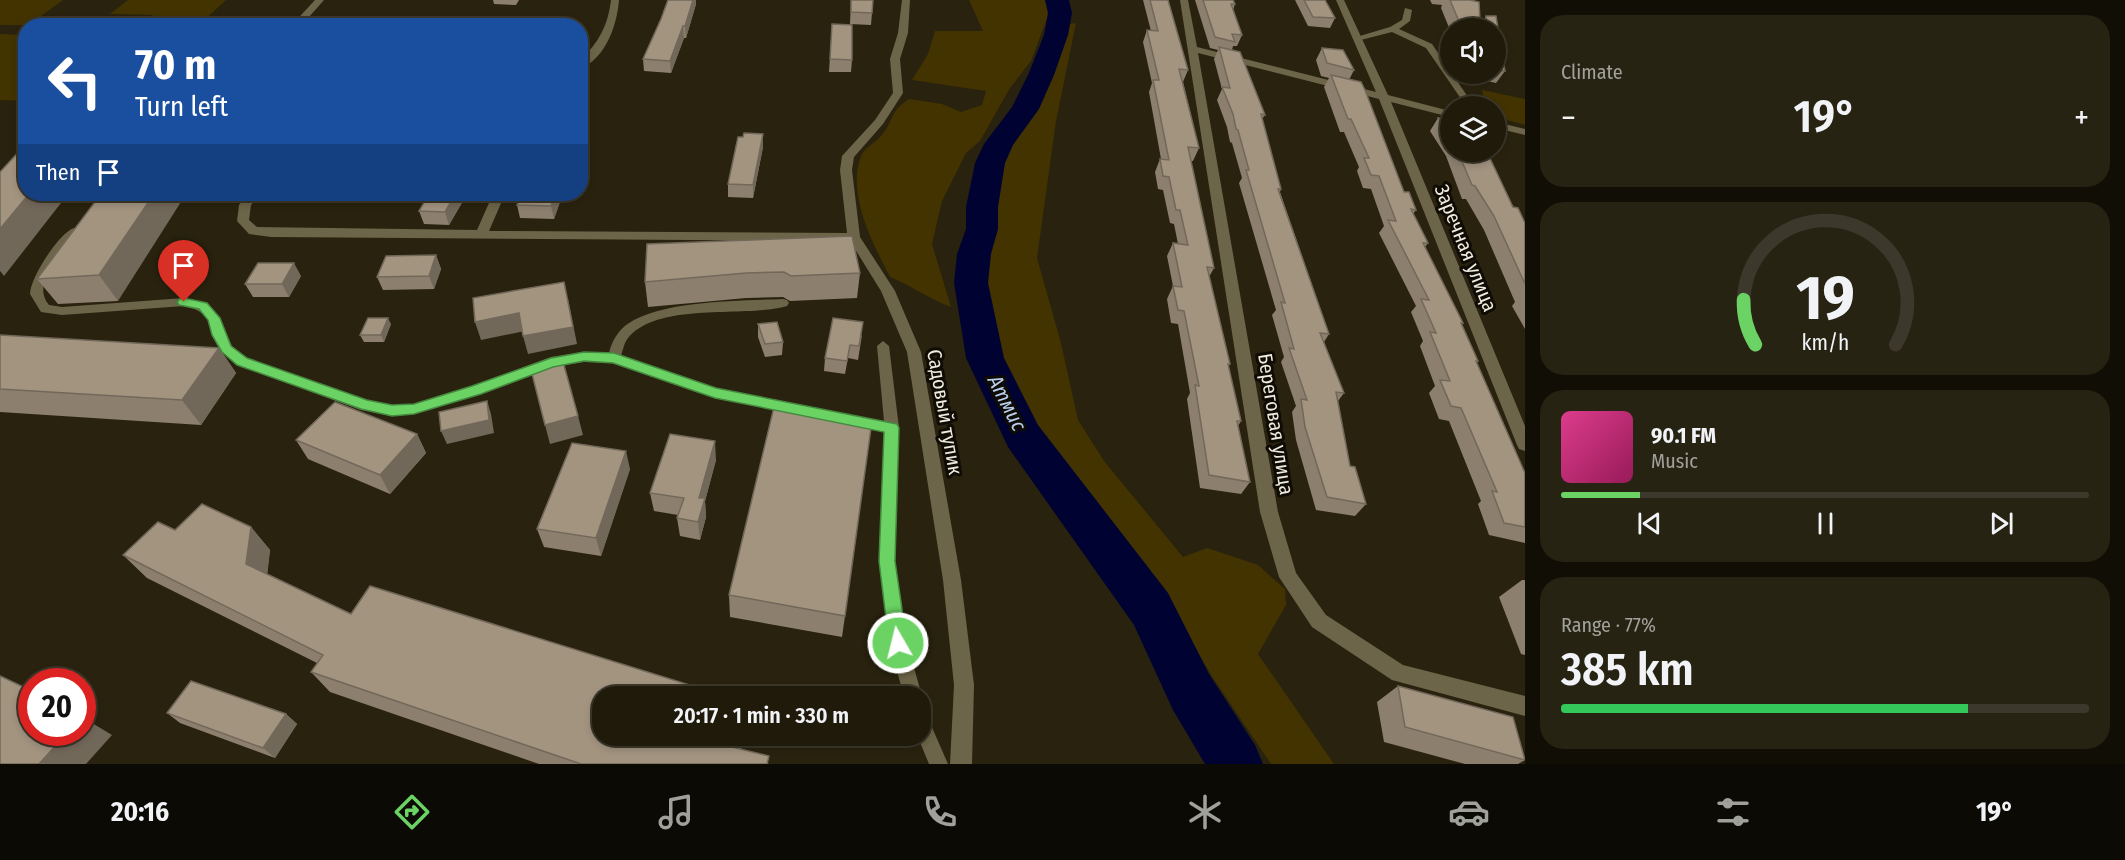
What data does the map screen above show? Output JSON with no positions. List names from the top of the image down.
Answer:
{
  "streets": {
    "street": ["Заречная улица", "Садовый тупик", "Береговая улица"]
  },
  "water": ["Атмис"],
  "page": {
    "tile": [
      "Climate",
      ["Range · 77%", "385 km"]
    ],
    "turn": ["70 m", "Turn left"],
    "heat": ["−", "19°", "+"],
    "then": "Then",
    "song": ["90.1 FM", "Music"],
    "limit": "20",
    "trip": "20:17 · 1 min · 330 m",
    "tabs": ["20:16", "19°"],
    "gauge": ["19", "km/h"]
  }
}
